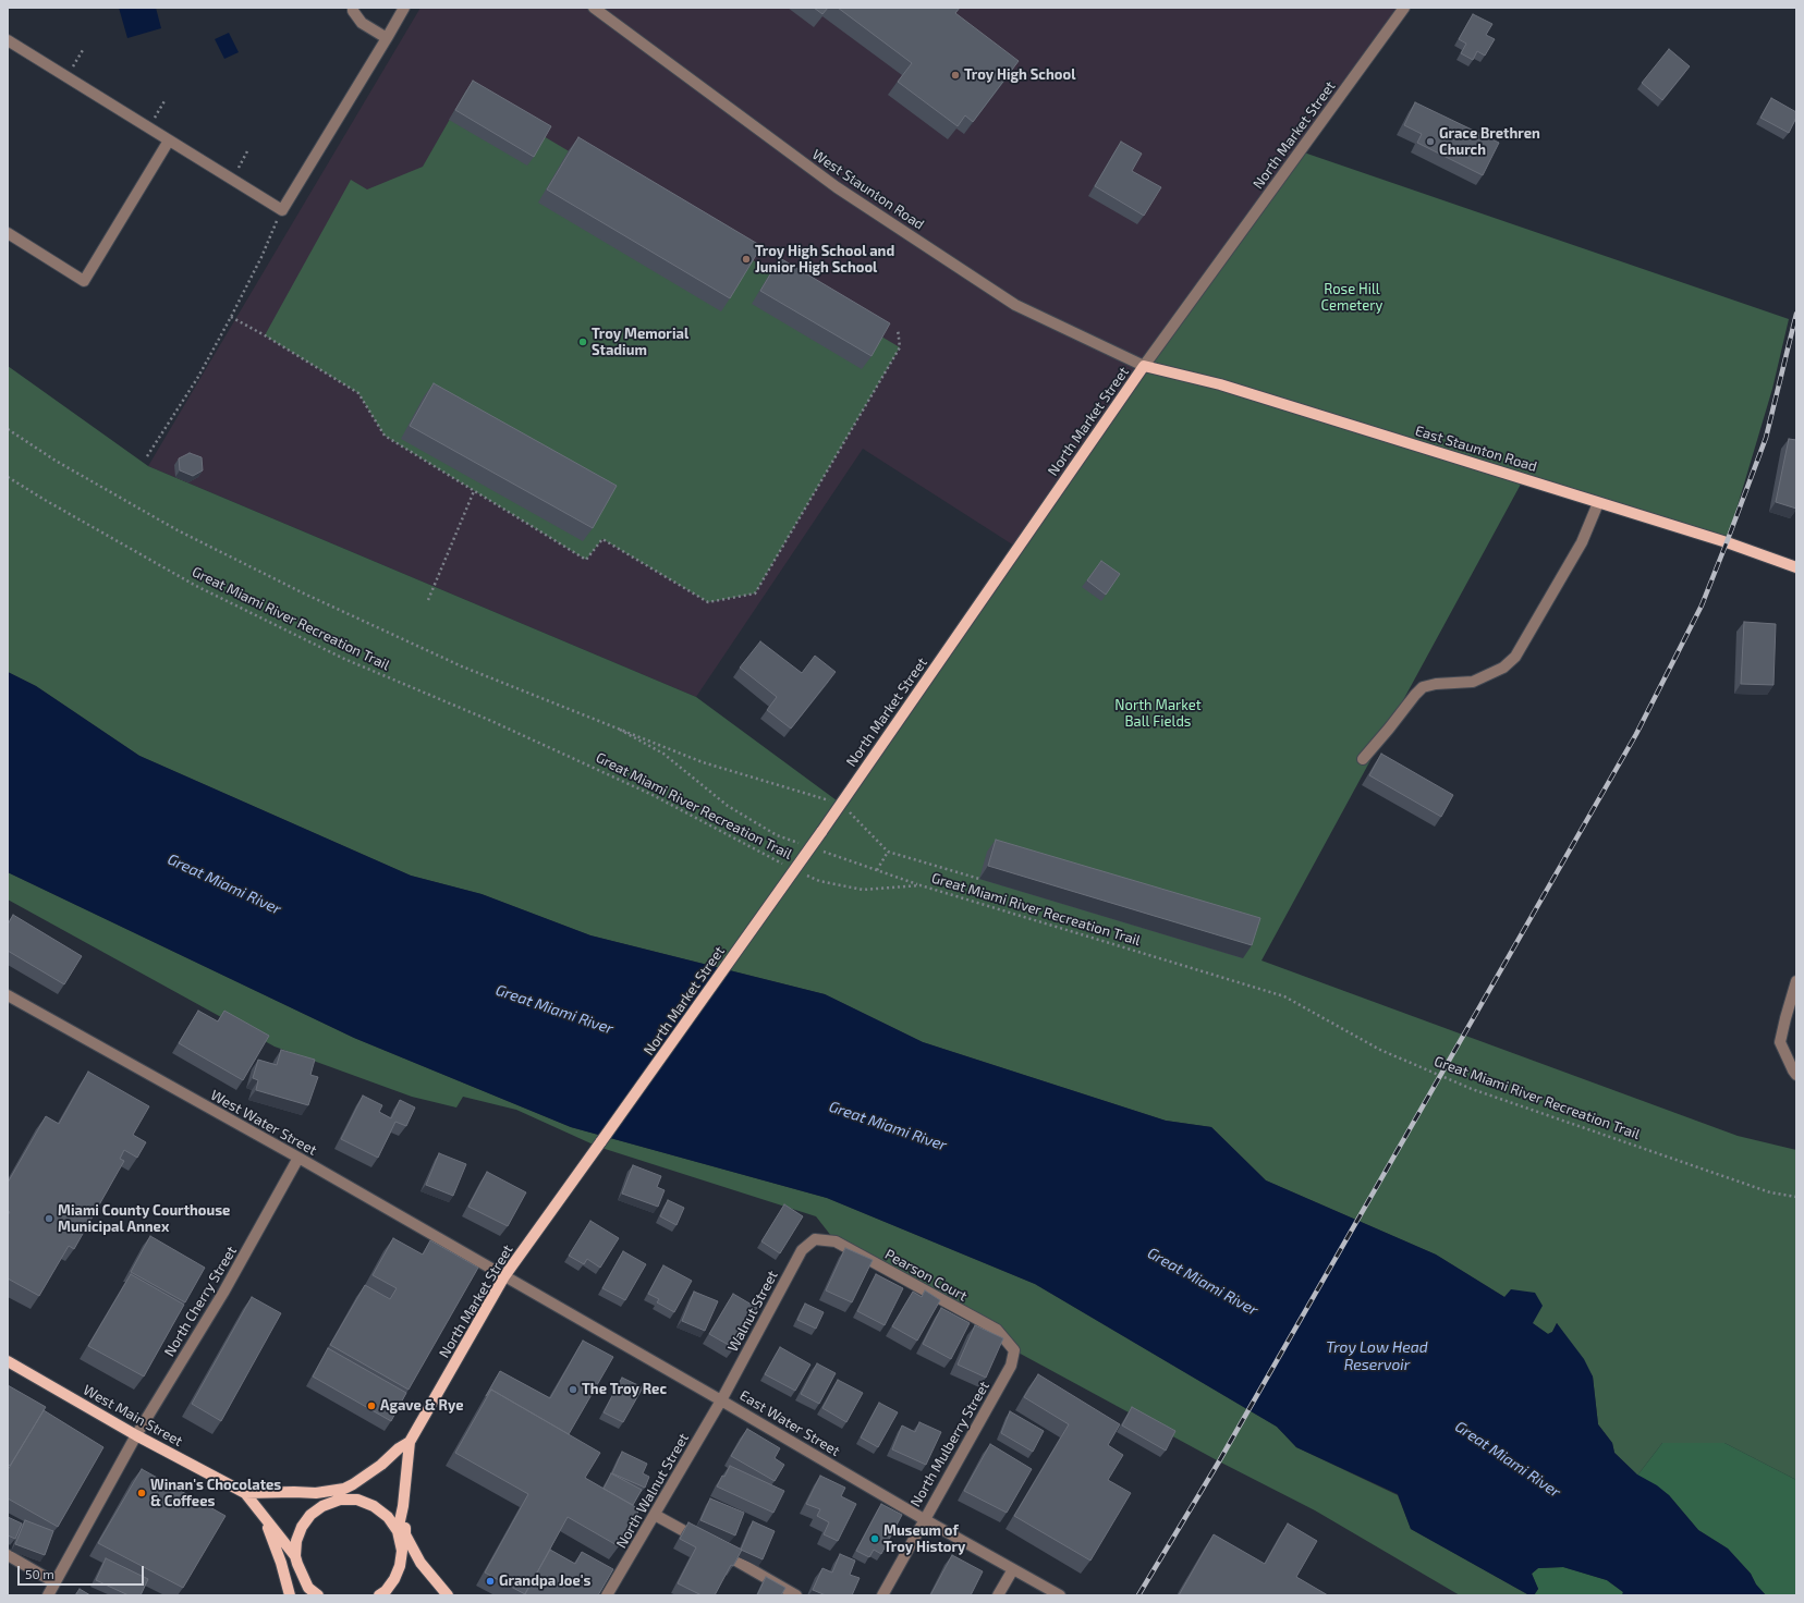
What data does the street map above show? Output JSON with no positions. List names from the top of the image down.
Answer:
{
  "streets": {
    "main road": ["North Market Street", "East Staunton Road", "West Main Street"],
    "street": [
      "West Staunton Road",
      "West Water Street",
      "Pearson Court",
      "North Cherry Street",
      "Walnut Street",
      "East Water Street",
      "North Mulberry Street",
      "North Walnut Street"
    ],
    "path": ["Great Miami River Recreation Trail"]
  },
  "crossings": [
    ["North Market Street", "West Staunton Road"],
    ["North Market Street", "East Staunton Road"],
    ["North Market Street", "West Water Street"],
    ["North Market Street", "East Water Street"],
    ["West Staunton Road", "East Staunton Road"],
    ["West Water Street", "North Cherry Street"],
    ["West Water Street", "East Water Street"],
    ["Pearson Court", "Walnut Street"],
    ["Pearson Court", "North Mulberry Street"],
    ["North Cherry Street", "West Main Street"],
    ["Walnut Street", "East Water Street"],
    ["Walnut Street", "North Walnut Street"],
    ["East Water Street", "North Mulberry Street"],
    ["East Water Street", "North Walnut Street"]
  ],
  "water": ["Great Miami River", "Troy Low Head Reservoir"],
  "parks": ["Rose Hill Cemetery", "North Market Ball Fields"],
  "places": [
    "Troy High School",
    "Grace Brethren Church",
    "Troy High School and Junior High School",
    "Troy Memorial Stadium",
    "Miami County Courthouse Municipal Annex",
    "The Troy Rec",
    "Agave & Rye",
    "Winan's Chocolates & Coffees",
    "Museum of Troy History",
    "Grandpa Joe's"
  ],
  "scale_bar": "50 m"
}
